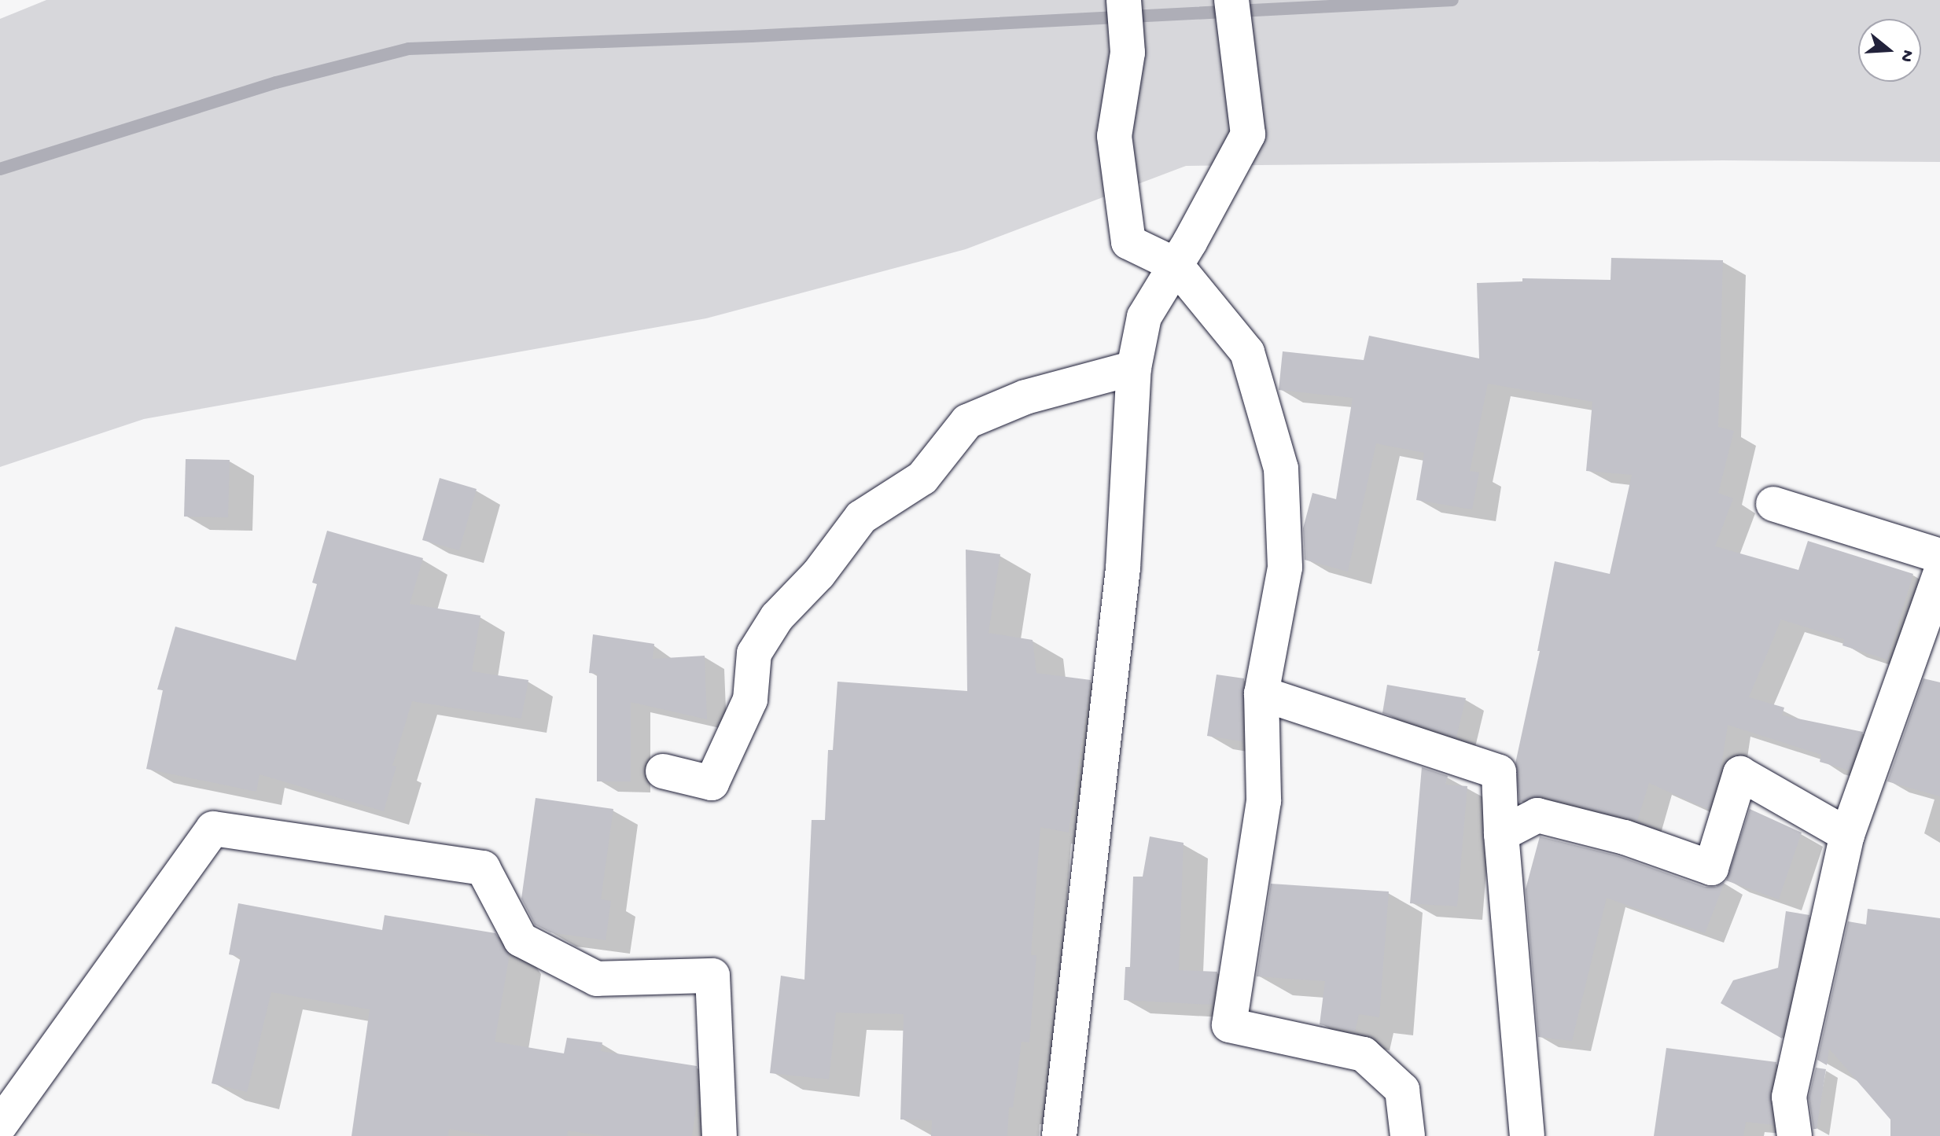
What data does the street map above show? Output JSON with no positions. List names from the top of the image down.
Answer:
{
  "north": "right"
}
